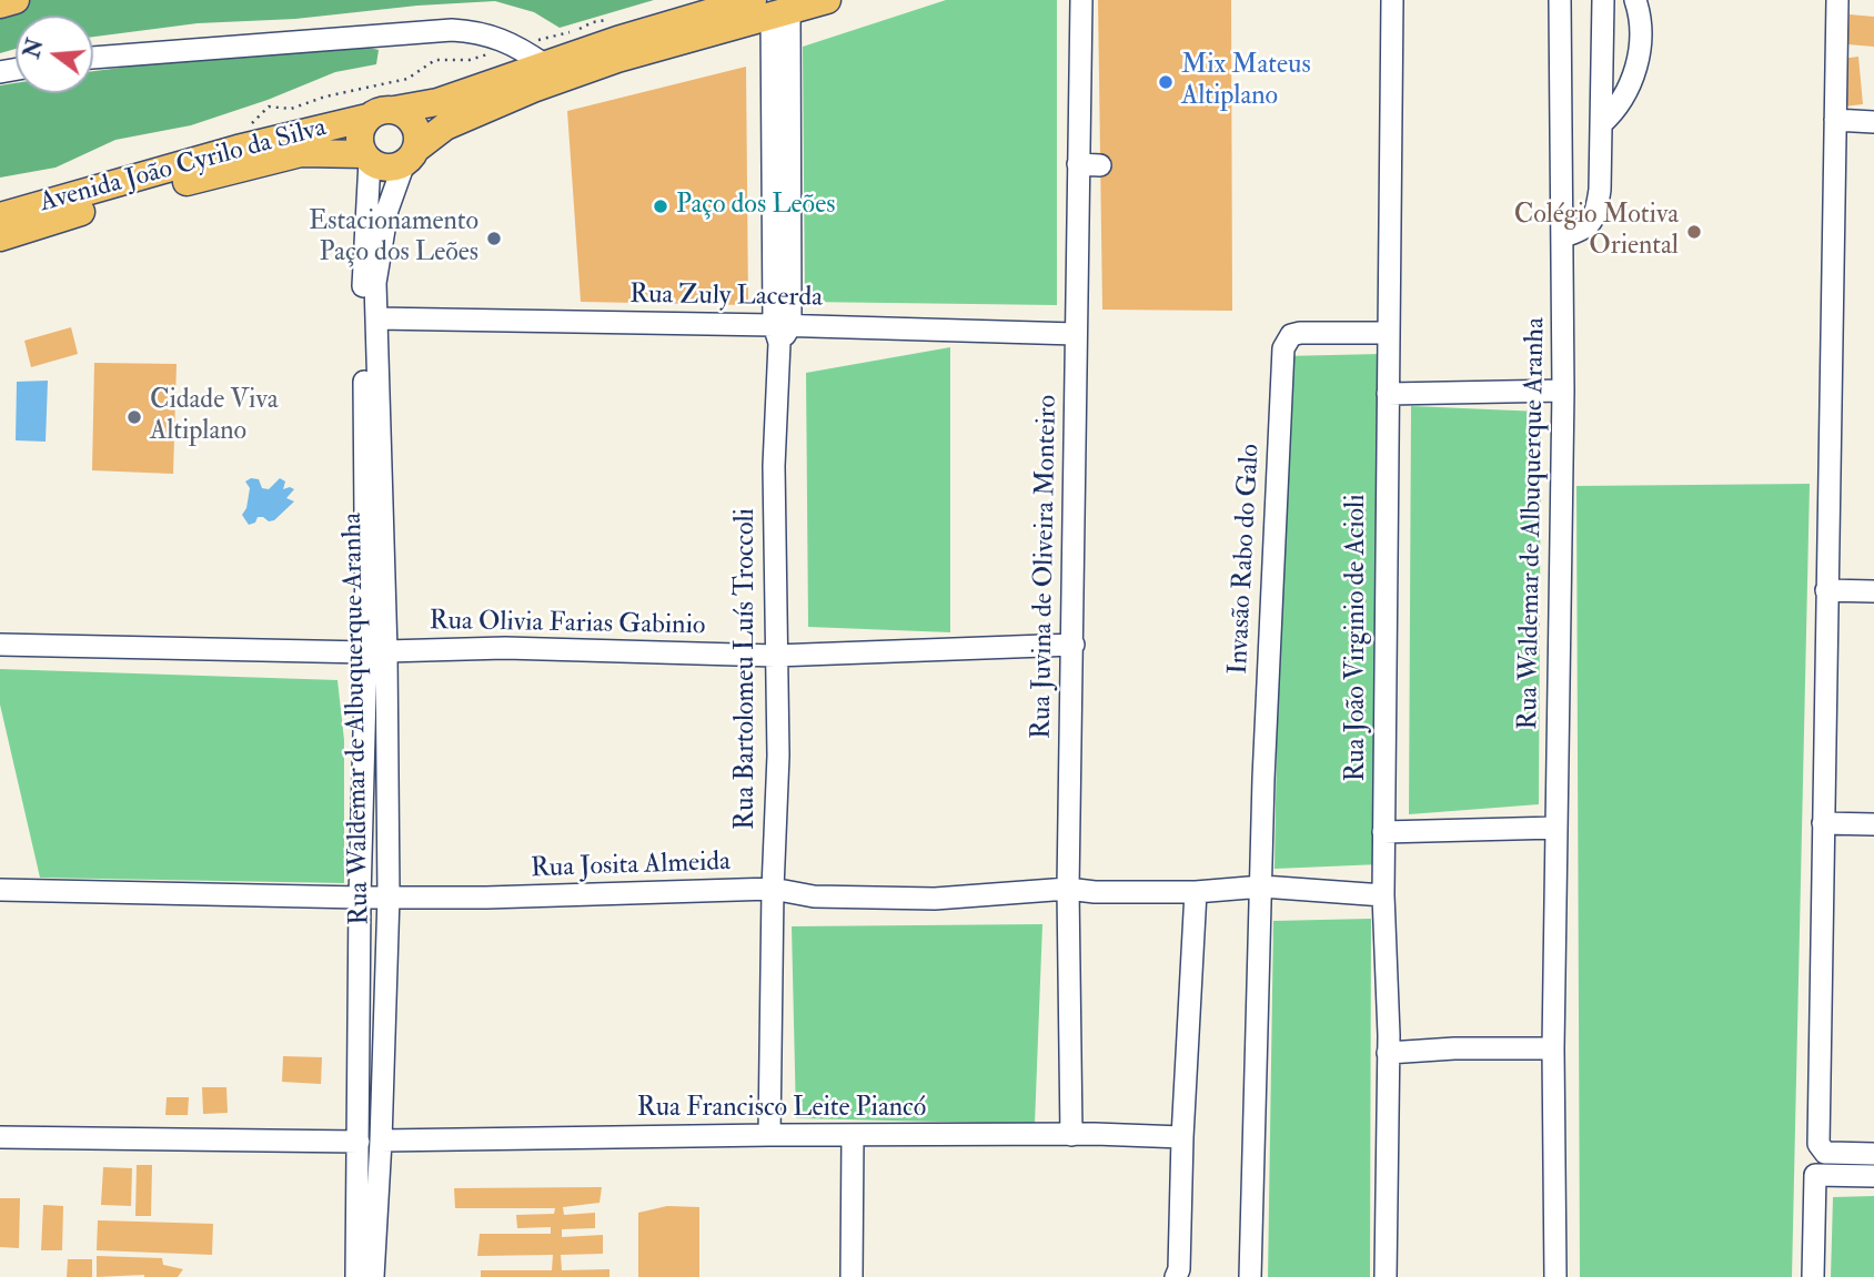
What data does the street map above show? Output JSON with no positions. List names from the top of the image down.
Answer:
{
  "streets": {
    "main road": ["Avenida João Cyrilo da Silva"],
    "street": [
      "Rua Zuly Lacerda",
      "Rua Waldemar de Albuquerque Aranha",
      "Invasão Rabo do Galo",
      "Rua Juvina de Oliveira Monteiro",
      "Rua Olivia Farias Gabinio",
      "Rua João Virginio de Acioli",
      "Rua Bartolomeu Luís Troccoli",
      "Rua Josita Almeida",
      "Rua Francisco Leite Piancó"
    ]
  },
  "crossings": [
    ["Avenida João Cyrilo da Silva", "Rua Waldemar de Albuquerque Aranha"],
    ["Rua Zuly Lacerda", "Rua Waldemar de Albuquerque Aranha"],
    ["Rua Zuly Lacerda", "Rua Juvina de Oliveira Monteiro"],
    ["Rua Zuly Lacerda", "Rua Bartolomeu Luís Troccoli"],
    ["Rua Waldemar de Albuquerque Aranha", "Rua Olivia Farias Gabinio"],
    ["Rua Waldemar de Albuquerque Aranha", "Rua Josita Almeida"],
    ["Rua Waldemar de Albuquerque Aranha", "Rua Francisco Leite Piancó"],
    ["Invasão Rabo do Galo", "Rua João Virginio de Acioli"],
    ["Invasão Rabo do Galo", "Rua Josita Almeida"],
    ["Rua Juvina de Oliveira Monteiro", "Rua Olivia Farias Gabinio"],
    ["Rua Juvina de Oliveira Monteiro", "Rua Josita Almeida"],
    ["Rua Juvina de Oliveira Monteiro", "Rua Francisco Leite Piancó"],
    ["Rua Olivia Farias Gabinio", "Rua Bartolomeu Luís Troccoli"],
    ["Rua João Virginio de Acioli", "Rua Josita Almeida"],
    ["Rua Bartolomeu Luís Troccoli", "Rua Josita Almeida"],
    ["Rua Bartolomeu Luís Troccoli", "Rua Francisco Leite Piancó"]
  ],
  "places": [
    "Mix Mateus Altiplano",
    "Paço dos Leões",
    "Colégio Motiva Oriental",
    "Estacionamento Paço dos Leões",
    "Cidade Viva Altiplano"
  ],
  "north": "left"
}
